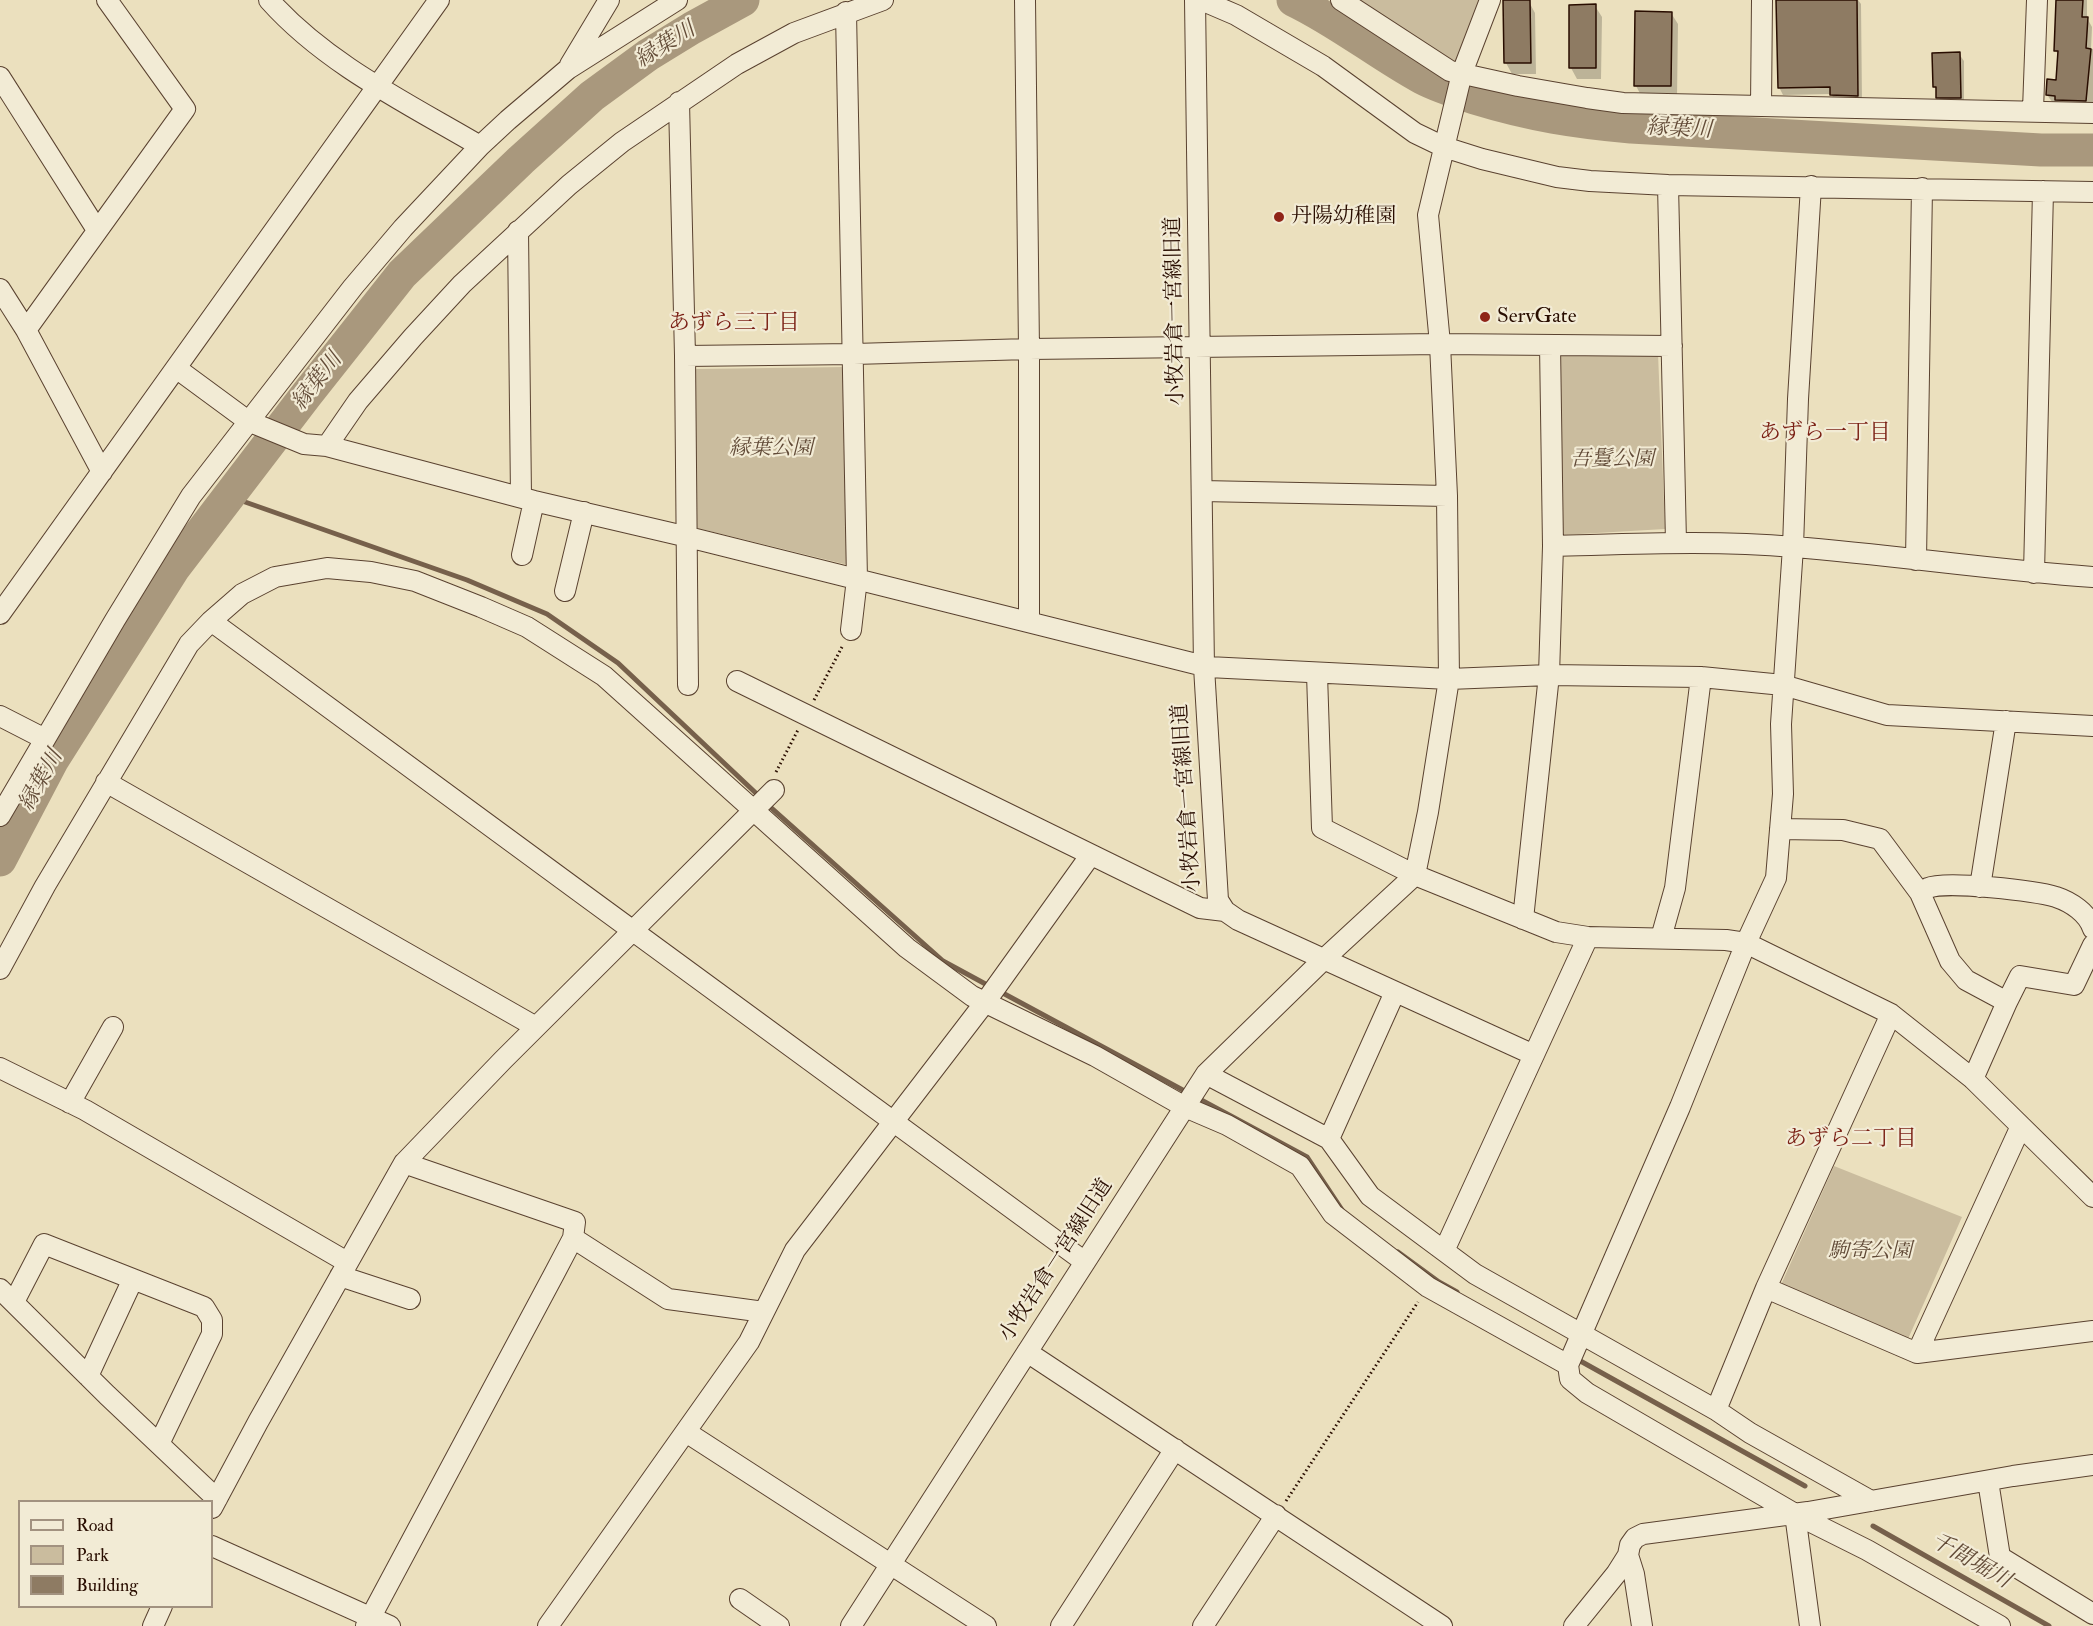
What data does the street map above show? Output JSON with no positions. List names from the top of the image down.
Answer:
{
  "streets": {
    "street": ["小牧岩倉一宮線旧道"]
  },
  "districts": ["あずら三丁目", "あずら一丁目", "あずら二丁目"],
  "water": ["縁葉川", "千間堀川"],
  "parks": ["縁葉公園", "吾鬘公園", "駒寄公園"],
  "places": ["丹陽幼稚園", "ServGate"],
  "legend": ["Road", "Park", "Building"]
}
